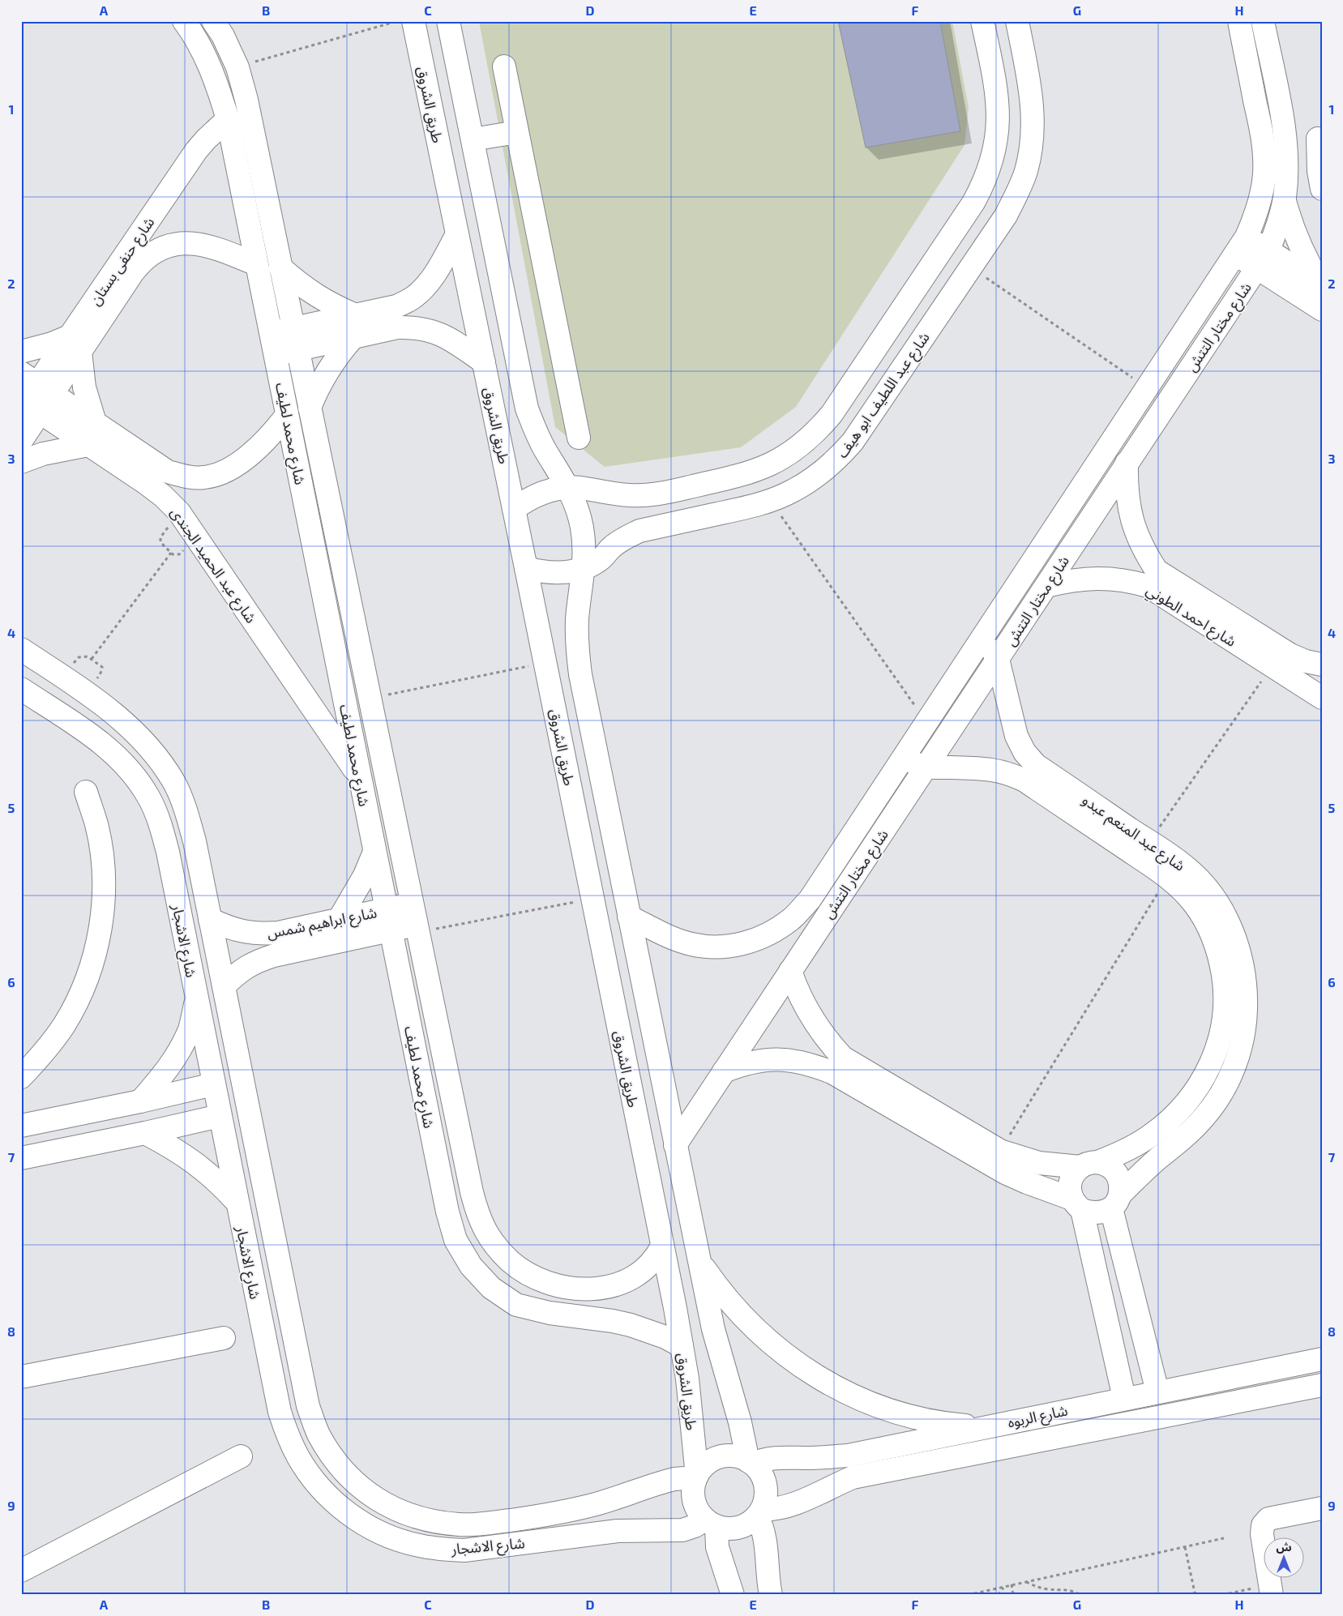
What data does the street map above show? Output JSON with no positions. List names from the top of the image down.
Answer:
{
  "streets": {
    "street": [
      "طريق الشروق",
      "شارع حنفى بستان",
      "شارع مختار التتش",
      "شارع عبد اللطيف ابو هيف",
      "شارع محمد لطيف",
      "شارع عبد الحميد الجندى",
      "شارع احمد الطوني",
      "شارع عبد المنعم عبدو",
      "شارع ابراهيم شمس",
      "شارع الاشجار",
      "شارع الربوه"
    ]
  },
  "crossings": [
    ["طريق الشروق", "شارع عبد اللطيف ابو هيف"],
    ["طريق الشروق", "شارع محمد لطيف"],
    ["طريق الشروق", "شارع الاشجار"],
    ["طريق الشروق", "شارع الربوه"],
    ["شارع حنفى بستان", "شارع محمد لطيف"],
    ["شارع حنفى بستان", "شارع عبد الحميد الجندى"],
    ["شارع مختار التتش", "شارع احمد الطوني"],
    ["شارع مختار التتش", "شارع عبد المنعم عبدو"],
    ["شارع محمد لطيف", "شارع عبد الحميد الجندى"],
    ["شارع محمد لطيف", "شارع ابراهيم شمس"],
    ["شارع ابراهيم شمس", "شارع الاشجار"],
    ["شارع الاشجار", "شارع الربوه"]
  ],
  "north": "top",
  "grid": {
    "columns": [
      "A",
      "B",
      "C",
      "D",
      "E",
      "F",
      "G",
      "H"
    ],
    "rows": [
      "1",
      "2",
      "3",
      "4",
      "5",
      "6",
      "7",
      "8",
      "9"
    ]
  }
}
